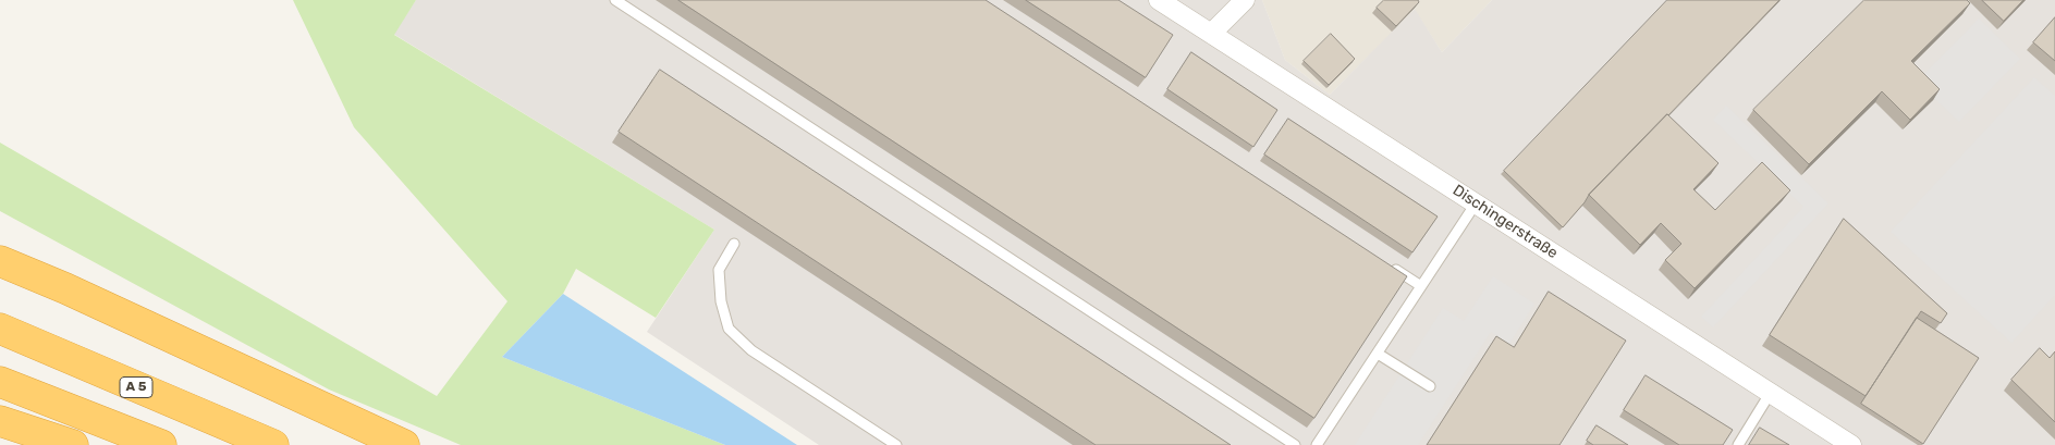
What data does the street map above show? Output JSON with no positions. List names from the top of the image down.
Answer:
{
  "streets": {
    "highway": ["A 5"],
    "street": ["Dischingerstraße"]
  }
}
